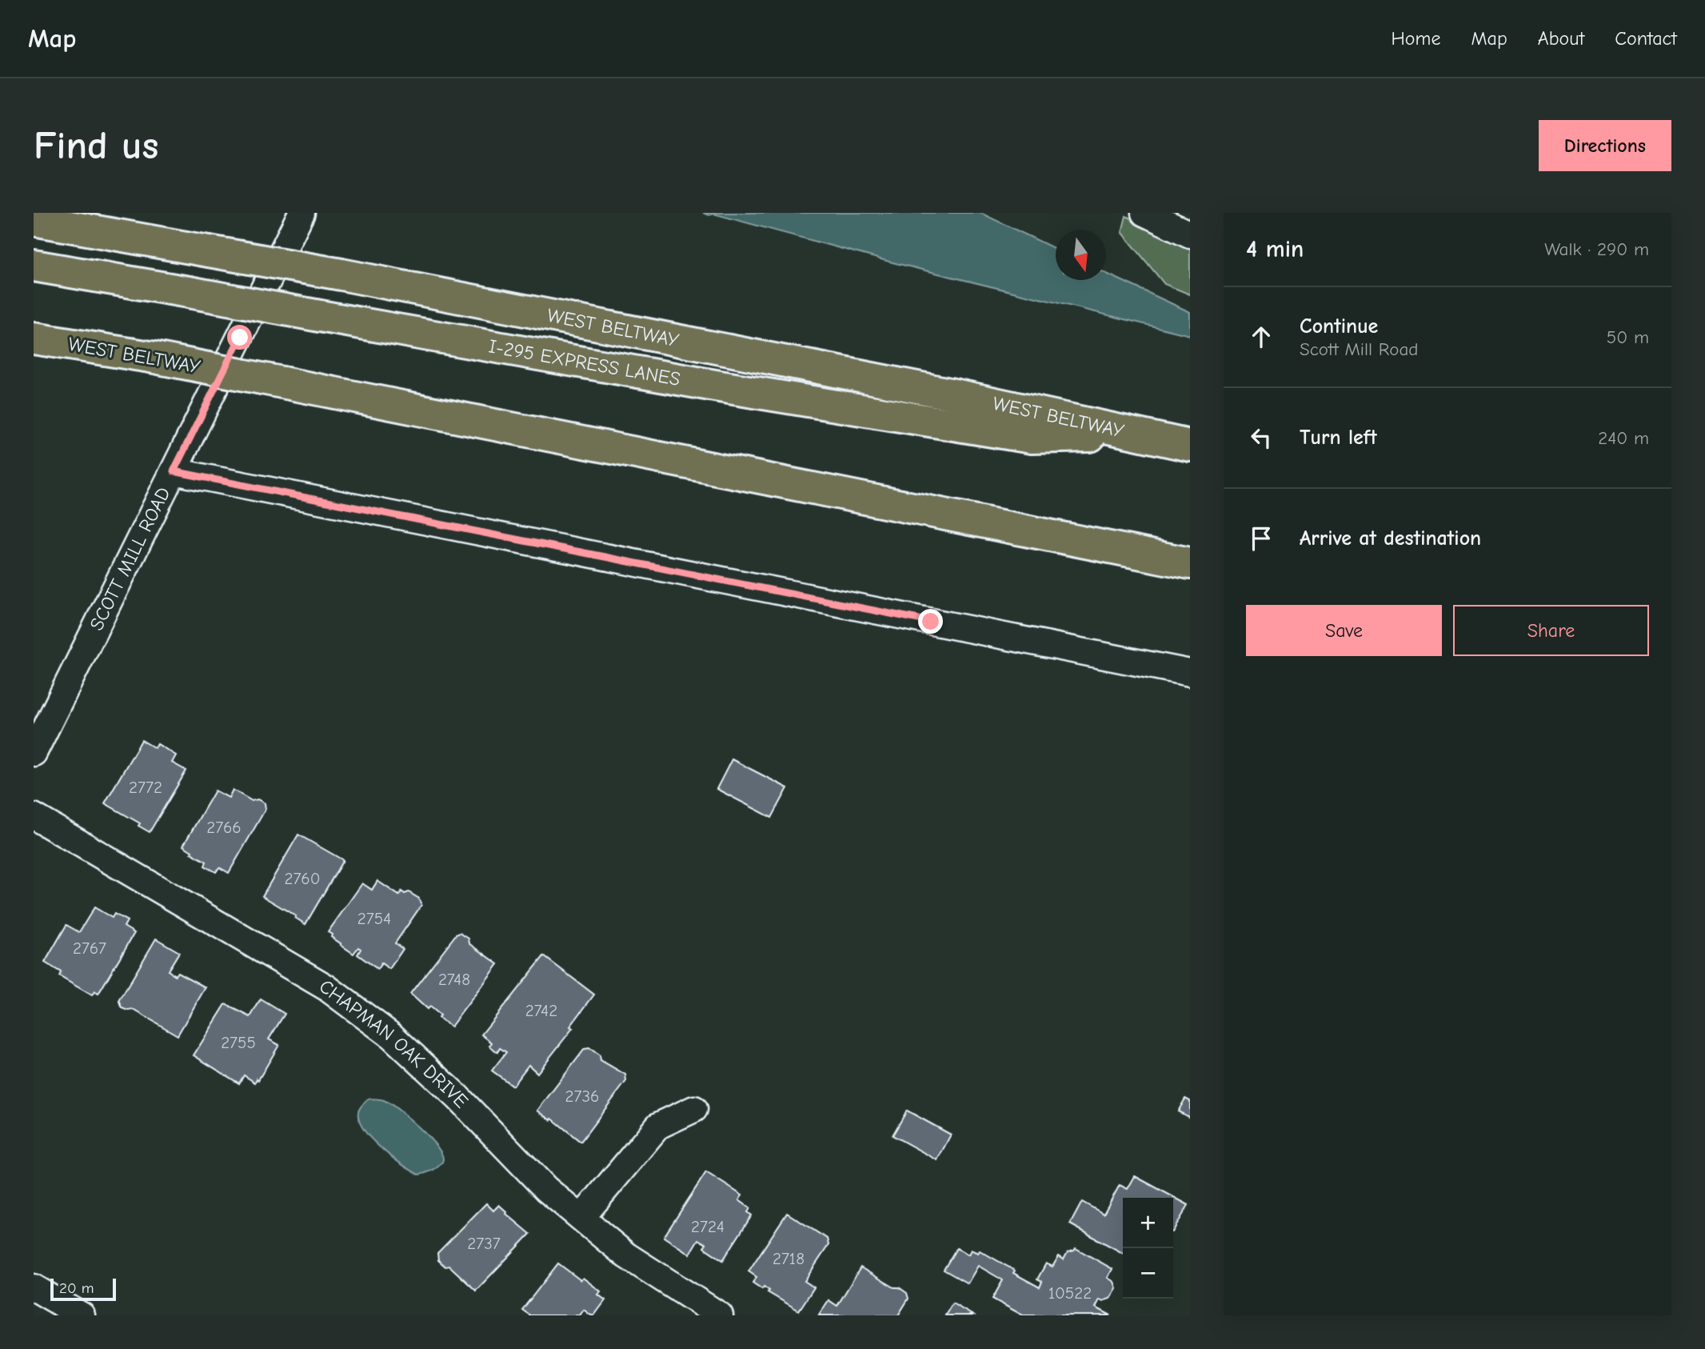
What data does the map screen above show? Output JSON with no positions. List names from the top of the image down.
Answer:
{
  "streets": {
    "highway": ["WEST BELTWAY", "I-295 EXPRESS LANES"],
    "street": ["SCOTT MILL ROAD", "CHAPMAN OAK DRIVE"]
  },
  "crossings": [
    ["WEST BELTWAY", "I-295 EXPRESS LANES"]
  ],
  "house_numbers": [
    "2772",
    "2766",
    "2760",
    "2754",
    "2767",
    "2748",
    "2742",
    "2755",
    "2736",
    "2724",
    "2737",
    "2718",
    "10522"
  ],
  "scale_bar": "20 m",
  "north": "bottom",
  "page": {
    "header": "Map",
    "nav": [
      "Home",
      "Map",
      "About",
      "Contact"
    ],
    "buttons": [
      "Directions",
      ["Save", "Share"]
    ],
    "title": "Find us",
    "heading": ["4 min", "Walk · 290 m"],
    "list": [
      ["Continue", "Scott Mill Road", "50 m"],
      ["Turn left", "240 m"],
      "Arrive at destination"
    ],
    "map_buttons": ["+", "−"],
    "scale": "20 m"
  }
}
